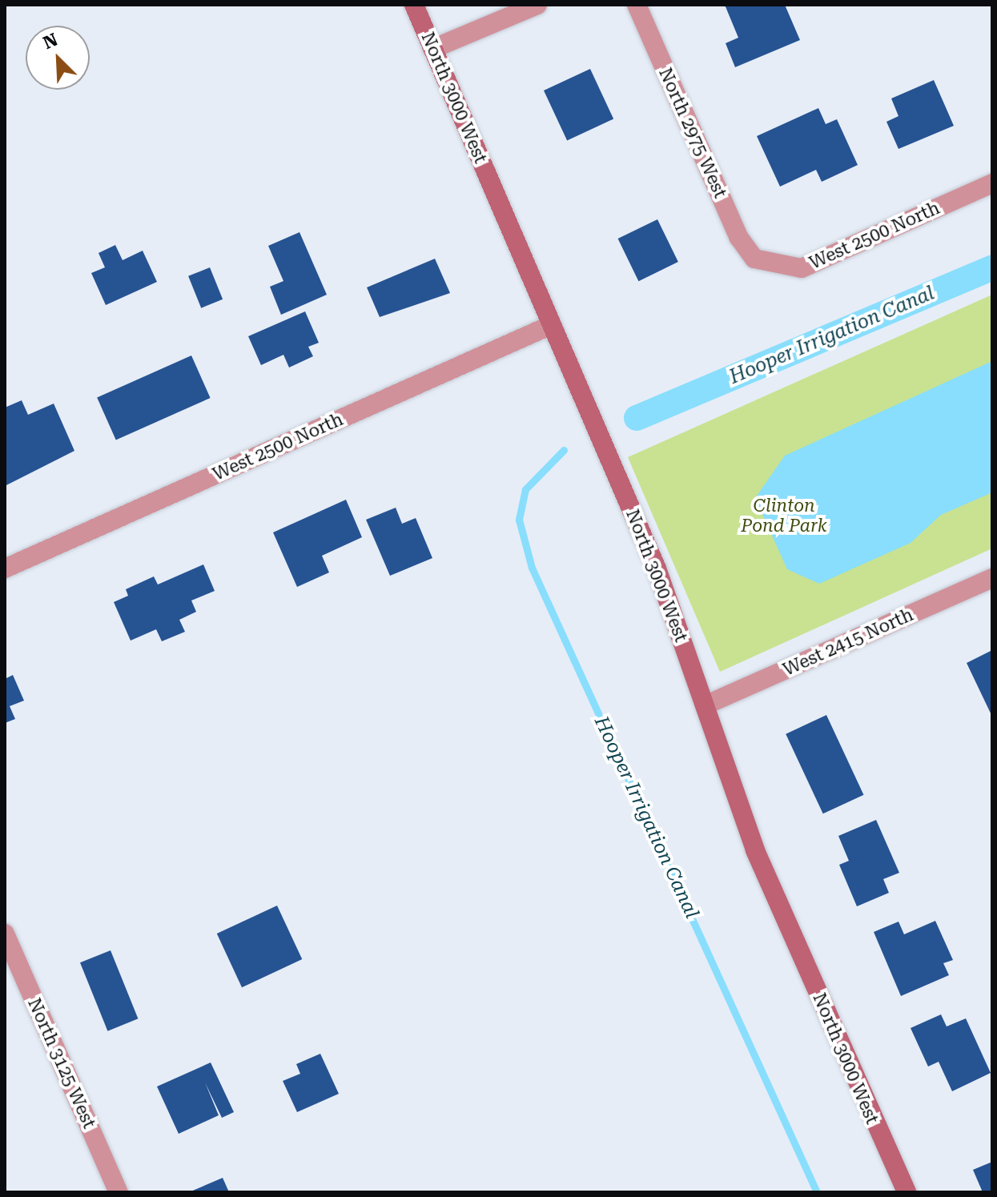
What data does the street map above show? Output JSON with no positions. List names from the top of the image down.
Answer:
{
  "streets": {
    "main road": ["North 3000 West"],
    "street": [
      "North 2975 West",
      "West 2500 North",
      "West 2415 North",
      "North 3125 West"
    ]
  },
  "crossings": [
    ["North 3000 West", "West 2500 North"],
    ["North 3000 West", "West 2415 North"],
    ["North 2975 West", "West 2500 North"]
  ],
  "water": ["Hooper Irrigation Canal"],
  "parks": ["Clinton Pond Park"],
  "north": "top left"
}
